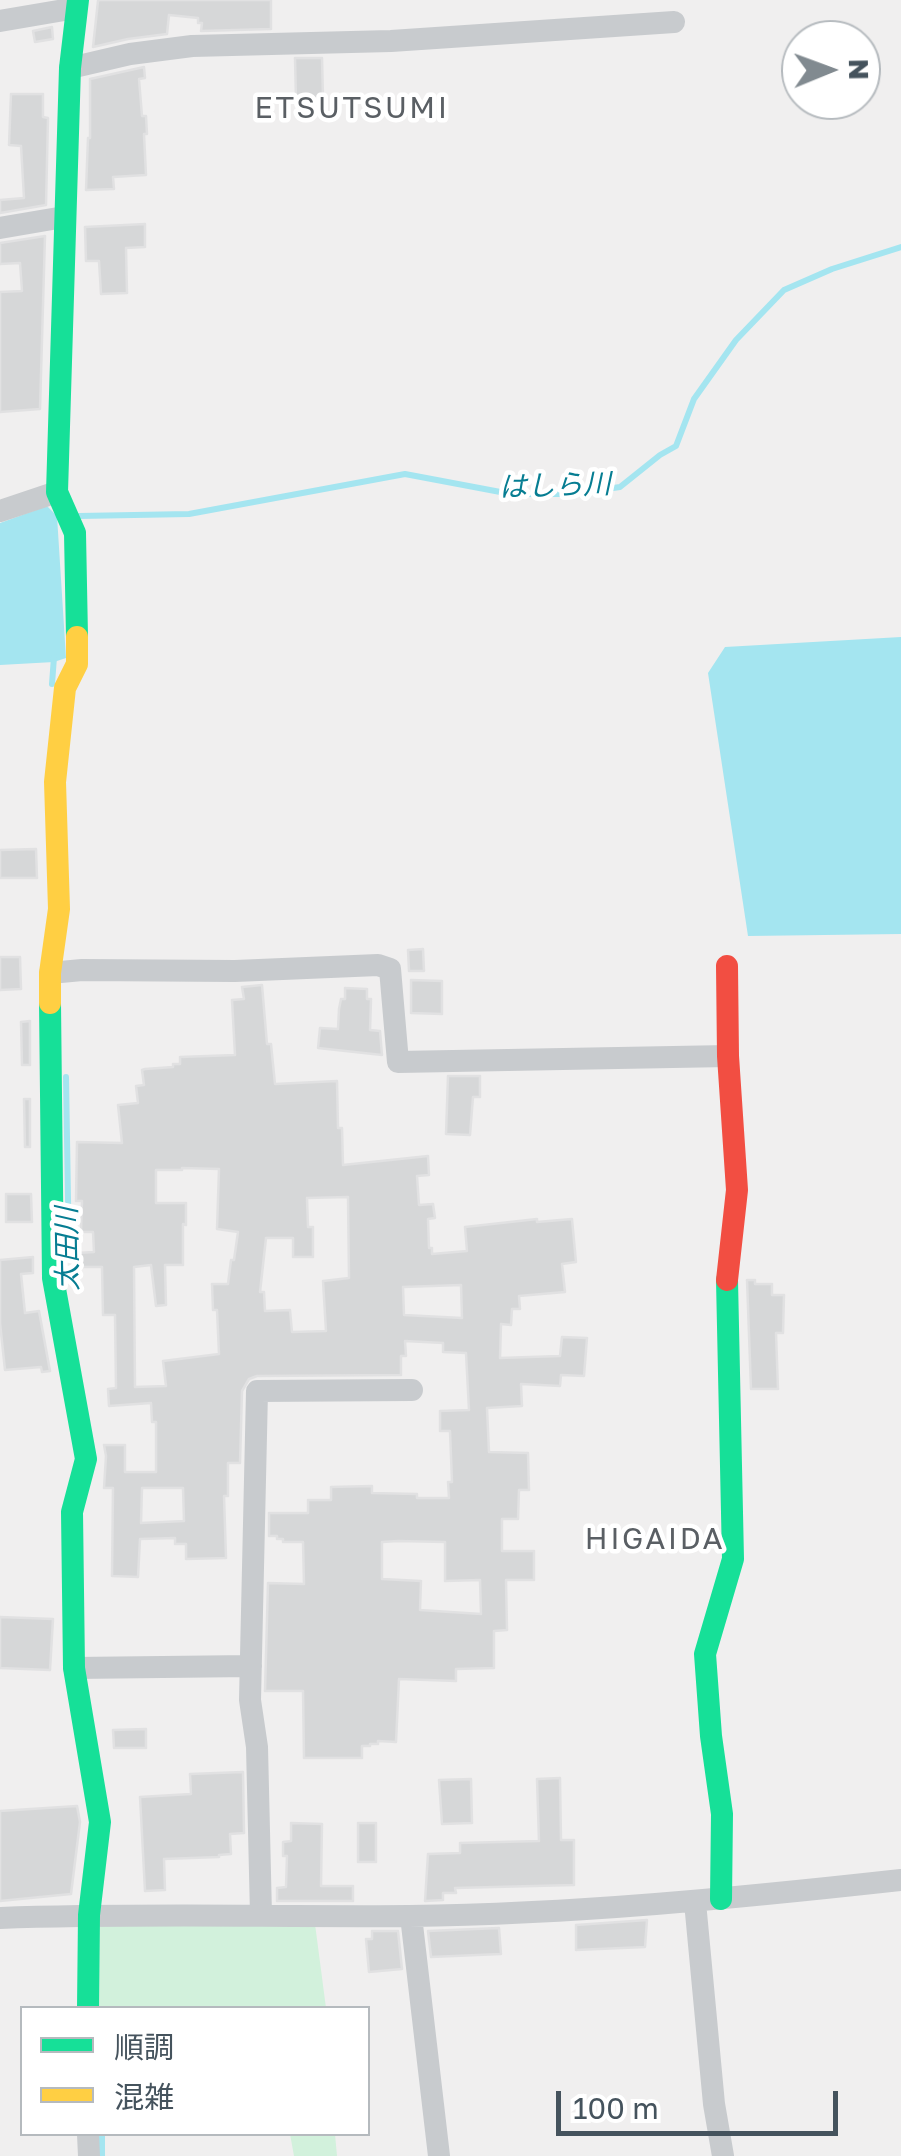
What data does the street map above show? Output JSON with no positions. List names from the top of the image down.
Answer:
{
  "districts": ["ETSUTSUMI", "HIGAIDA"],
  "water": ["はしら川", "太田川"],
  "legend": ["順調", "混雑"],
  "scale_bar": "100 m",
  "north": "right"
}
